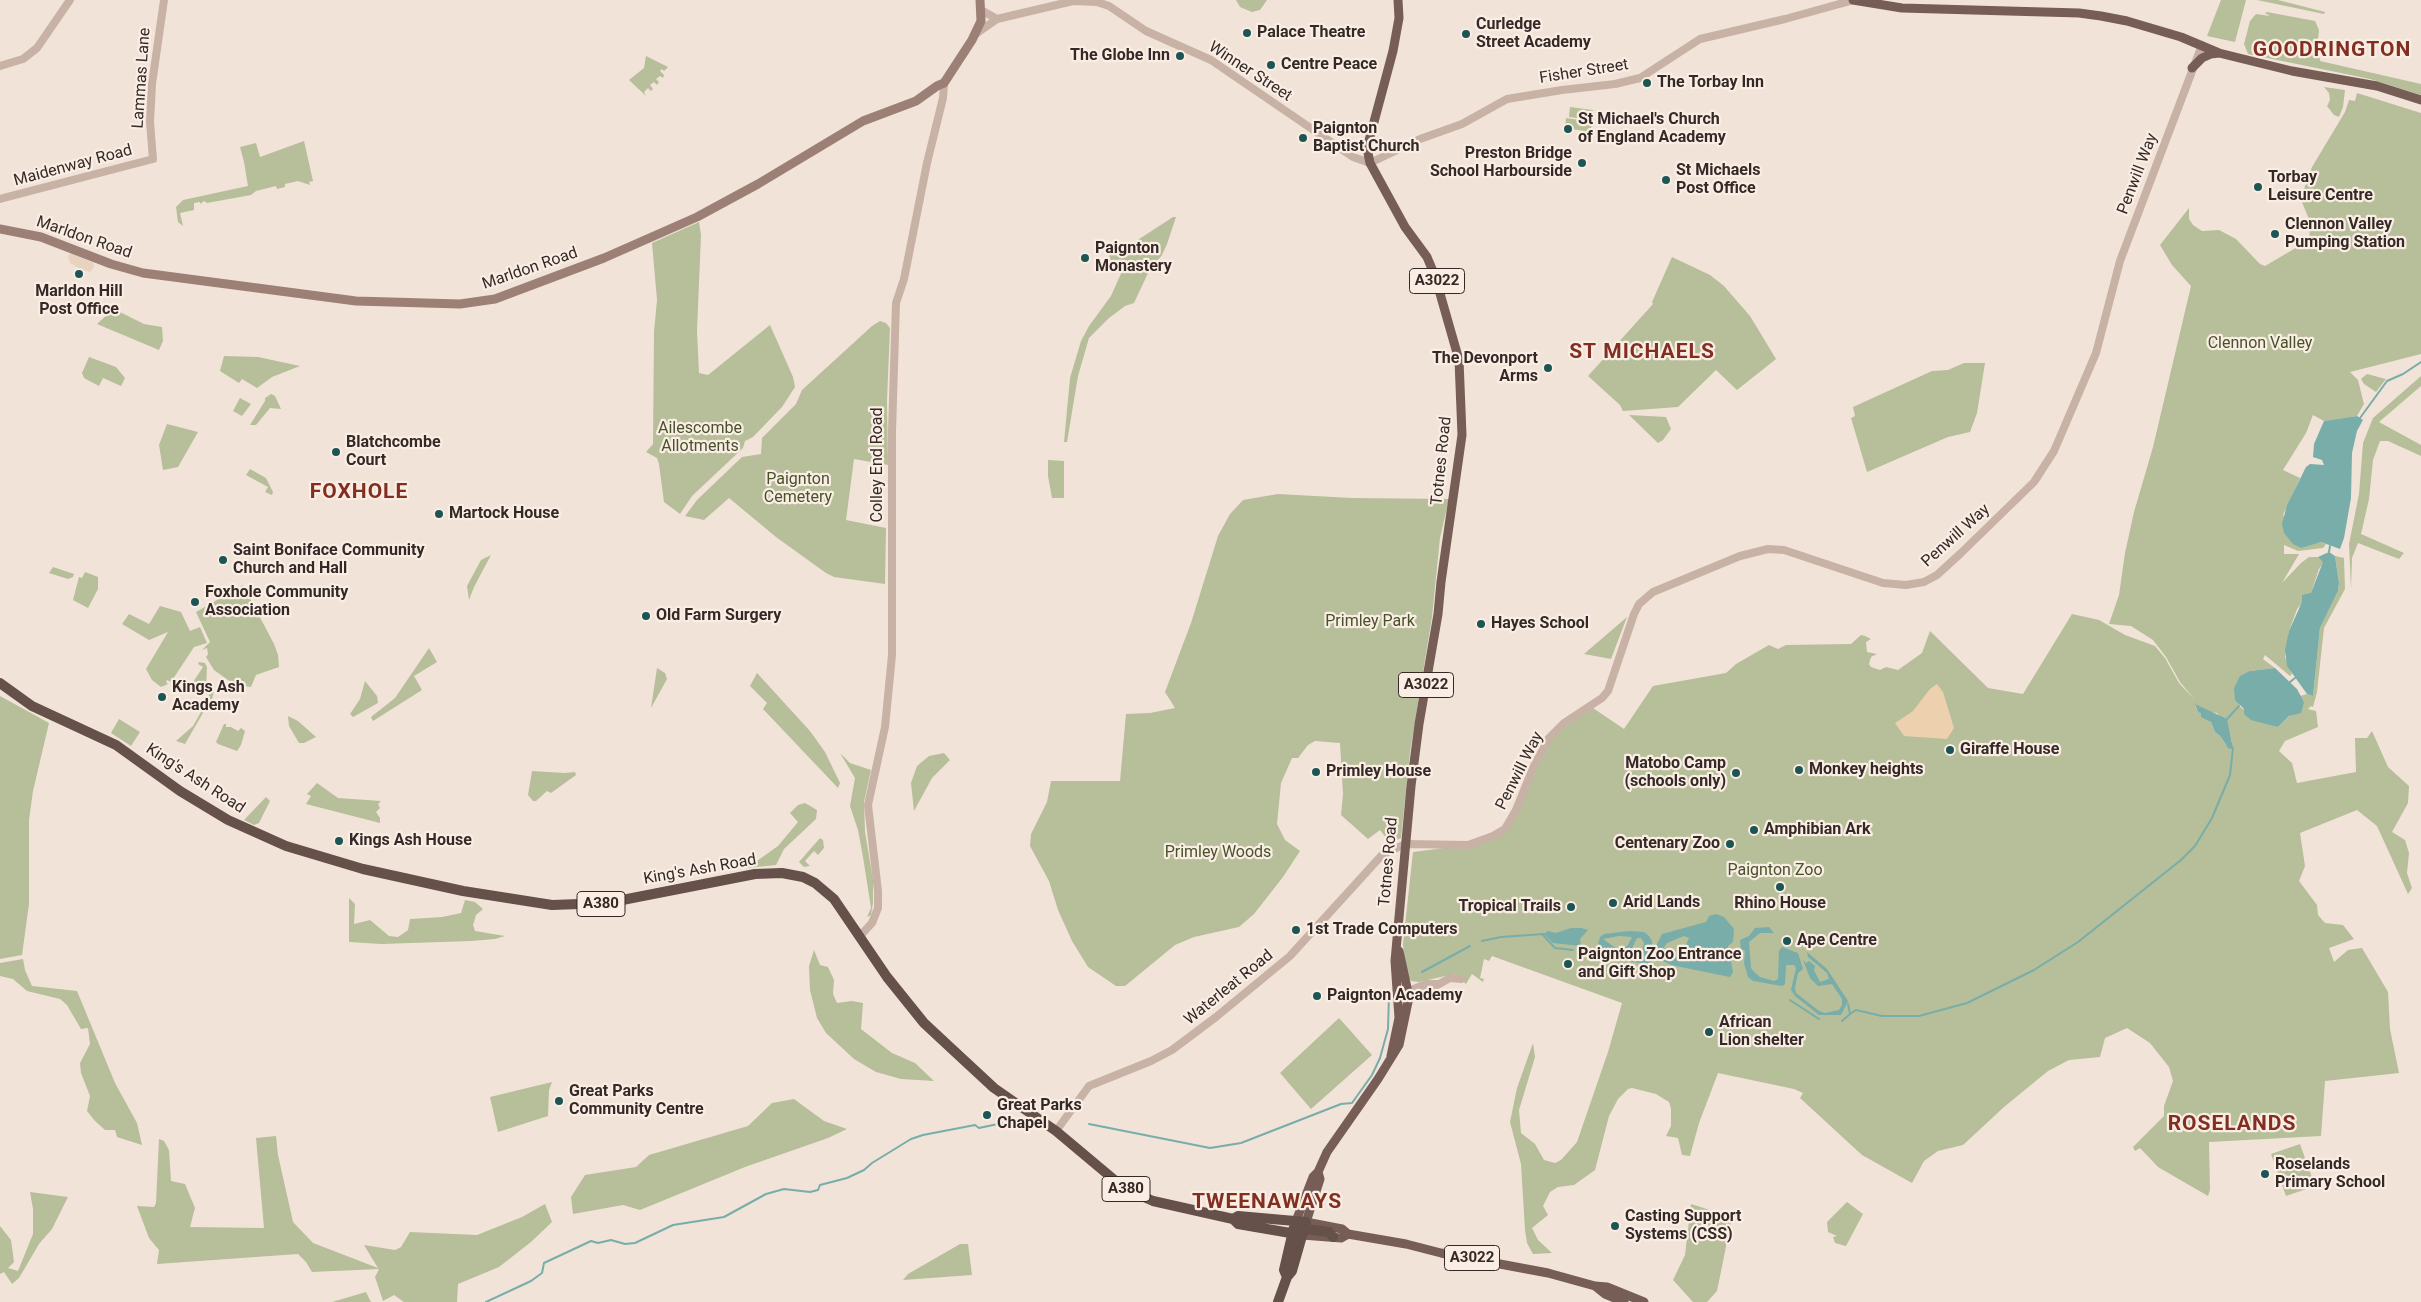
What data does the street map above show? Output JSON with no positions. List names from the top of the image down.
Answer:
{
  "streets": {
    "highway": ["Totnes Road", "King's Ash Road", "A380"],
    "main road": ["Marldon Road", "A3022", "Colley End Road"],
    "street": [
      "Winner Street",
      "Fisher Street",
      "Lammas Lane",
      "Maidenway Road",
      "Penwill Way",
      "Waterleat Road"
    ]
  },
  "crossings": [
    ["Winner Street", "Fisher Street"],
    ["Winner Street", "Totnes Road"],
    ["Winner Street", "Colley End Road"],
    ["Fisher Street", "Totnes Road"],
    ["Lammas Lane", "Maidenway Road"],
    ["Penwill Way", "Totnes Road"],
    ["Penwill Way", "Waterleat Road"],
    ["Marldon Road", "Colley End Road"],
    ["A3022", "Totnes Road"],
    ["A3022", "King's Ash Road"],
    ["Totnes Road", "King's Ash Road"],
    ["Totnes Road", "Waterleat Road"],
    ["Colley End Road", "King's Ash Road"],
    ["King's Ash Road", "Waterleat Road"]
  ],
  "districts": [
    "GOODRINGTON",
    "ST MICHAELS",
    "FOXHOLE",
    "ROSELANDS",
    "TWEENAWAYS"
  ],
  "parks": [
    "Clennon Valley",
    "Ailescombe Allotments",
    "Paignton Cemetery",
    "Primley Park",
    "Primley Woods",
    "Paignton Zoo"
  ],
  "places": [
    "Palace Theatre",
    "Curledge Street Academy",
    "The Globe Inn",
    "Centre Peace",
    "The Torbay Inn",
    "St Michael's Church of England Academy",
    "Paignton Baptist Church",
    "Preston Bridge School Harbourside",
    "St Michaels Post Office",
    "Torbay Leisure Centre",
    "Clennon Valley Pumping Station",
    "Paignton Monastery",
    "Marldon Hill Post Office",
    "The Devonport Arms",
    "Blatchcombe Court",
    "Martock House",
    "Saint Boniface Community Church and Hall",
    "Foxhole Community Association",
    "Old Farm Surgery",
    "Hayes School",
    "Kings Ash Academy",
    "Giraffe House",
    "Monkey heights",
    "Primley House",
    "Matobo Camp (schools only)",
    "Amphibian Ark",
    "Kings Ash House",
    "Centenary Zoo",
    "Rhino House",
    "Arid Lands",
    "Tropical Trails",
    "1st Trade Computers",
    "Ape Centre",
    "Paignton Zoo Entrance and Gift Shop",
    "Paignton Academy",
    "African Lion shelter",
    "Great Parks Community Centre",
    "Great Parks Chapel",
    "Roselands Primary School",
    "Casting Support Systems (CSS)"
  ]
}
